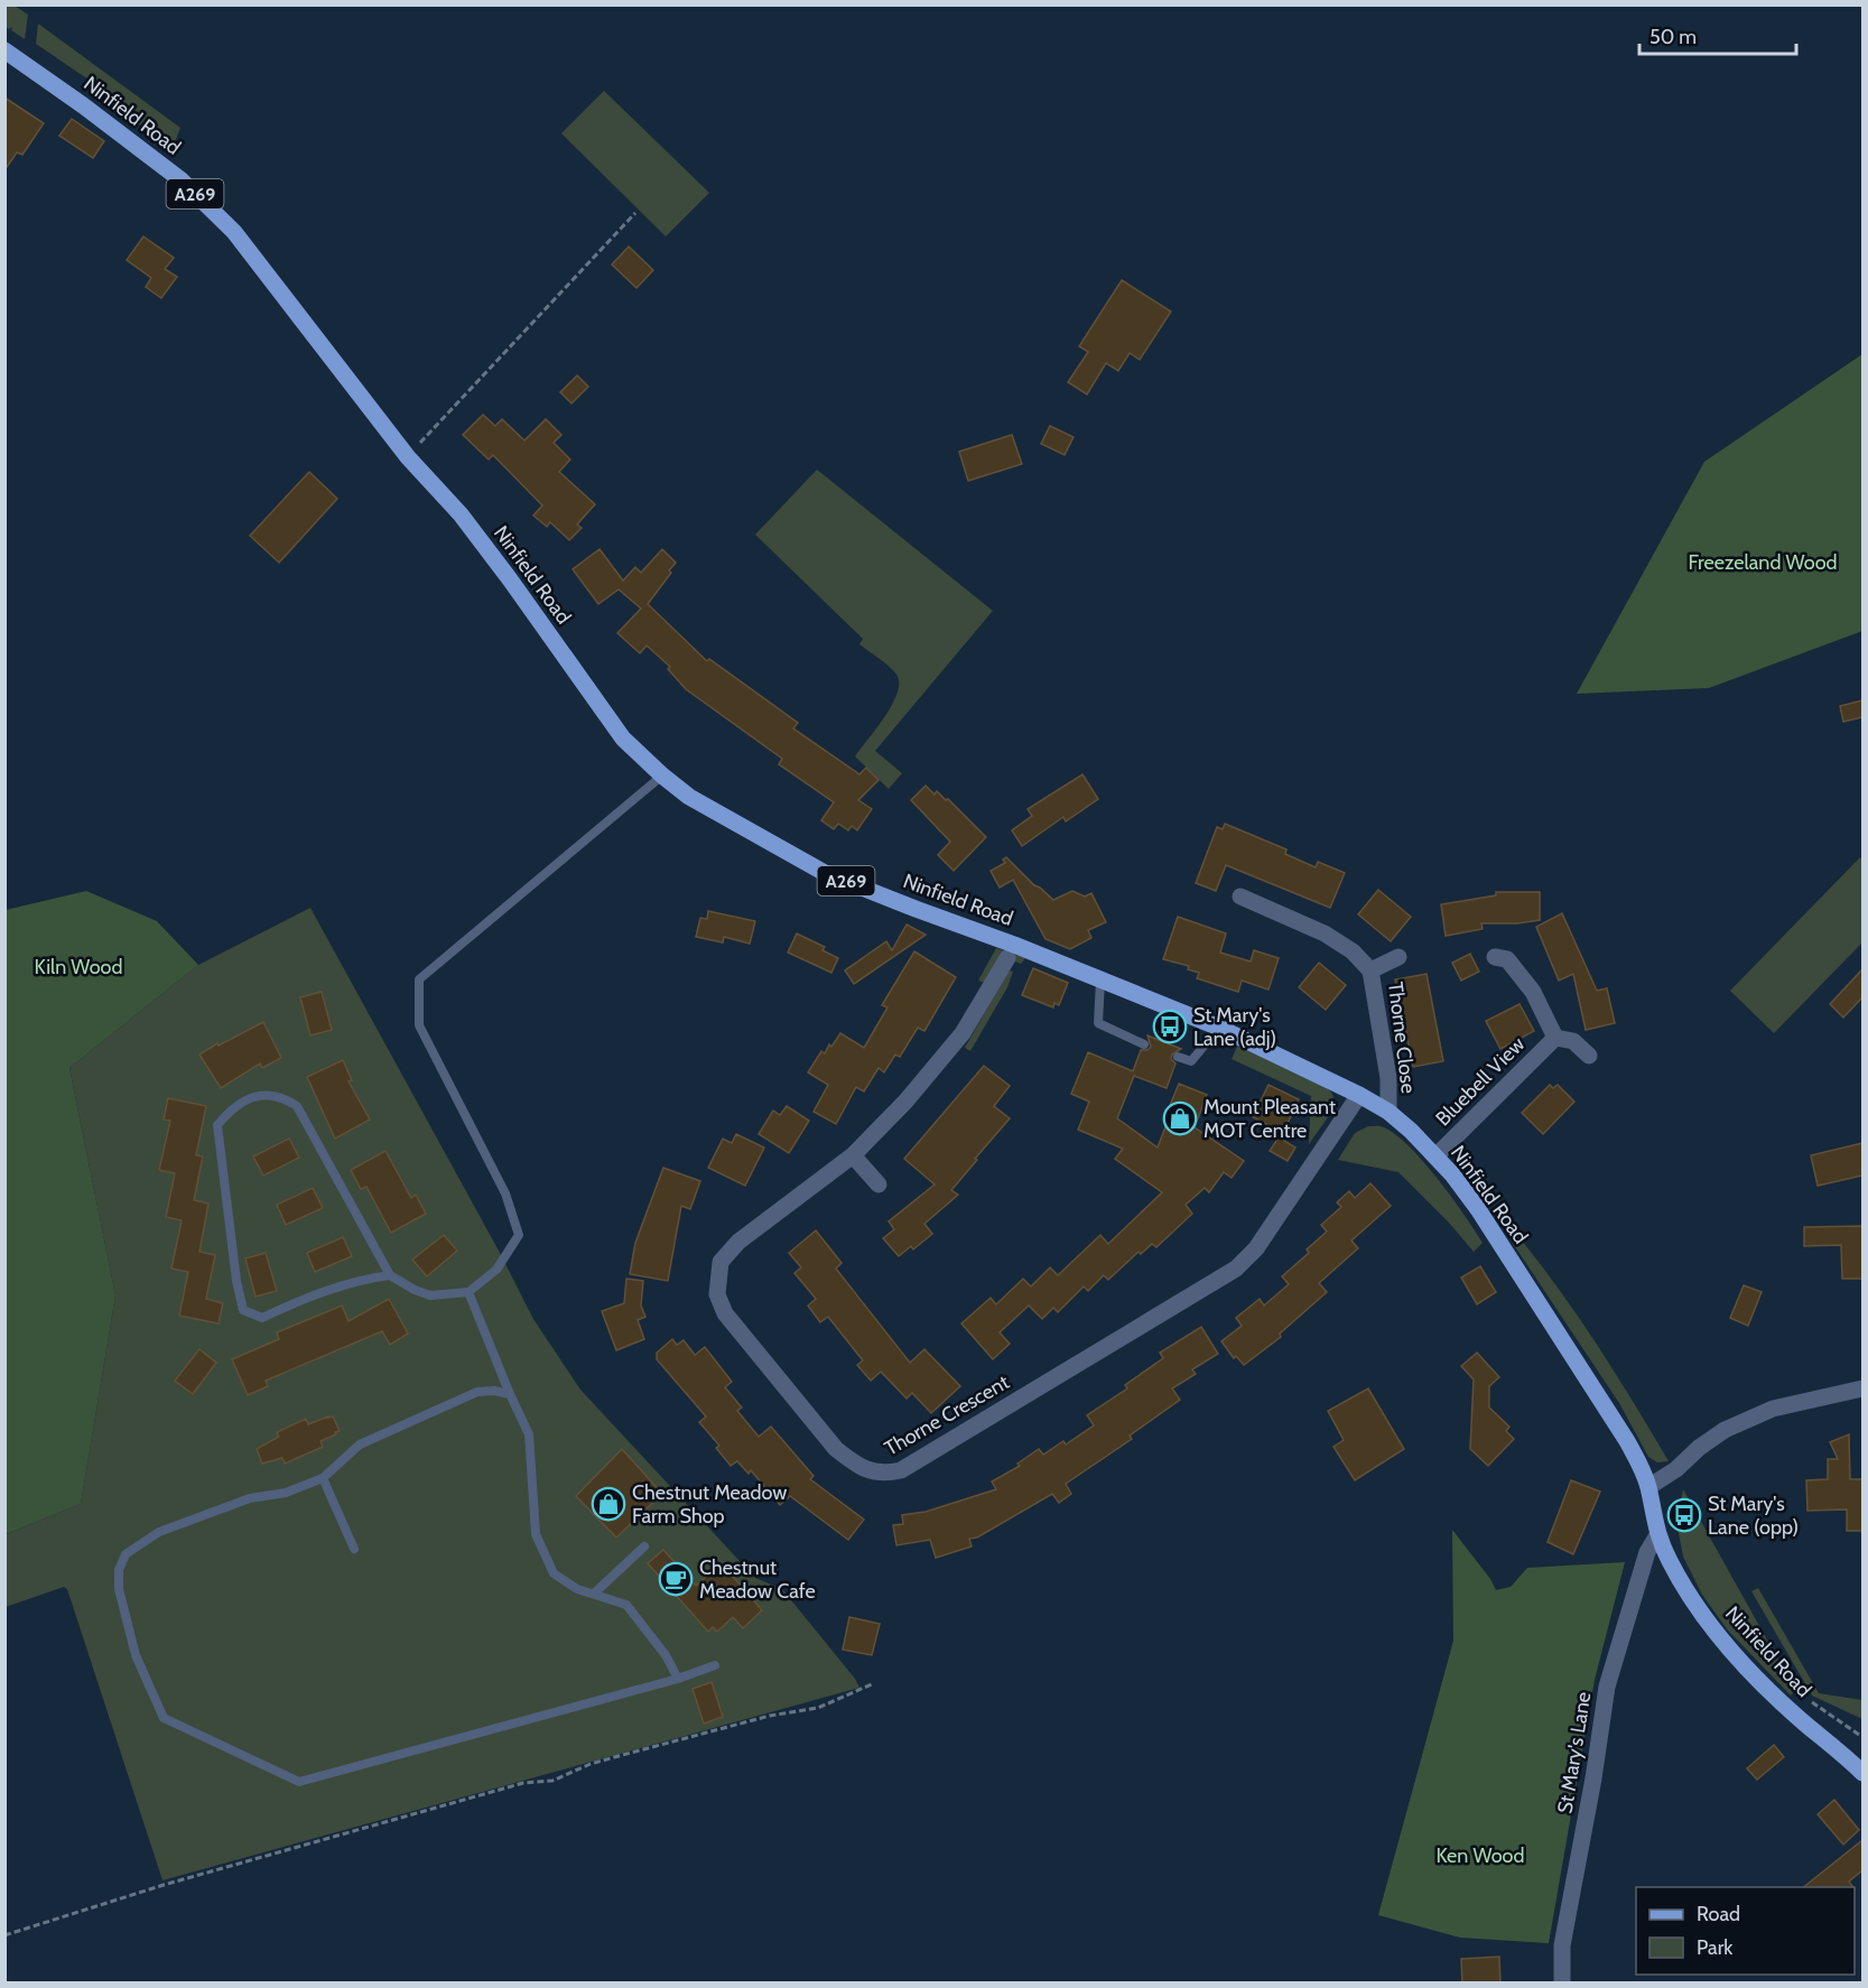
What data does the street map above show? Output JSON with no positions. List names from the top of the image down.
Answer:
{
  "streets": {
    "main road": ["Ninfield Road", "A269"],
    "street": [
      "Thorne Close",
      "Bluebell View",
      "Thorne Crescent",
      "St Mary's Lane"
    ]
  },
  "crossings": [
    ["Ninfield Road", "Thorne Close"],
    ["Ninfield Road", "Bluebell View"],
    ["Ninfield Road", "Thorne Crescent"],
    ["Ninfield Road", "St Mary's Lane"]
  ],
  "parks": ["Freezeland Wood", "Kiln Wood", "Ken Wood"],
  "places": {
    "bus stop": ["St Mary's Lane (adj)", "St Mary's Lane (opp)"],
    "shop": ["Mount Pleasant MOT Centre", "Chestnut Meadow Farm Shop"],
    "cafe": ["Chestnut Meadow Cafe"]
  },
  "legend": ["Road", "Park"],
  "scale_bar": "50 m"
}
